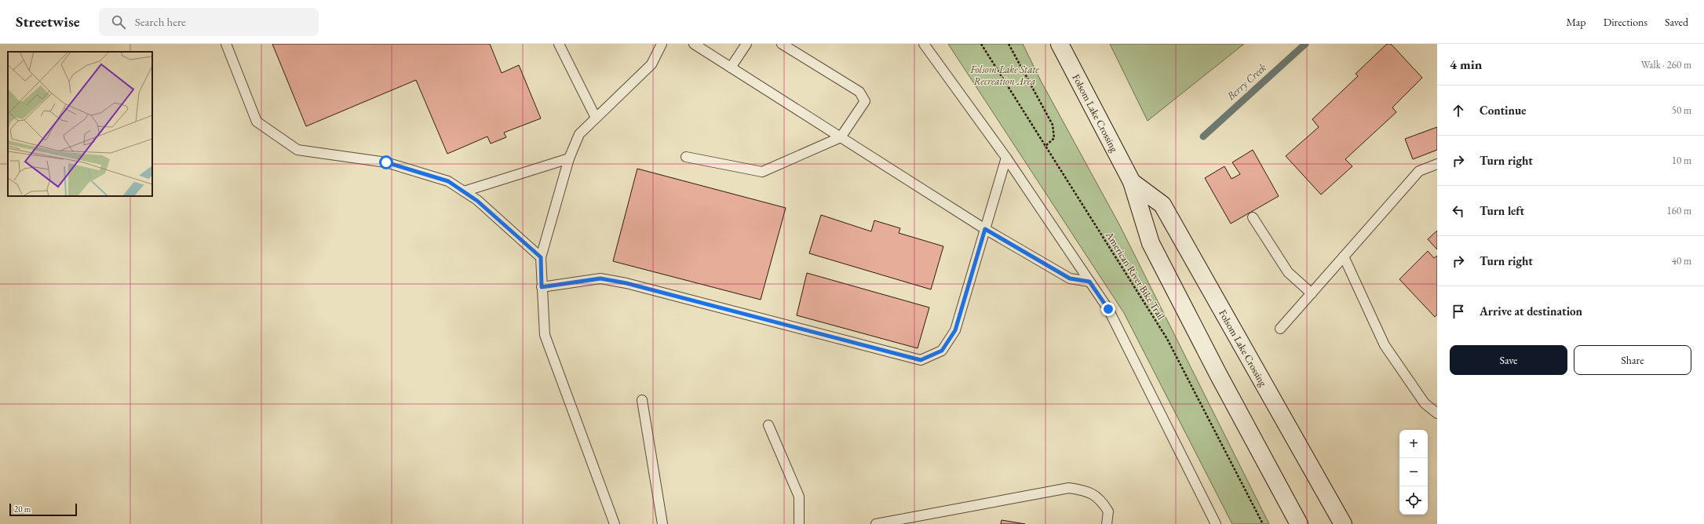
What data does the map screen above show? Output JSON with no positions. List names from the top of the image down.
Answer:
{
  "streets": {
    "main road": ["Folsom Lake Crossing"],
    "path": ["American River Bike Trail"]
  },
  "water": ["Berry Creek"],
  "parks": ["Folsom Lake State Recreation Area"],
  "scale_bar": "20 m",
  "page": {
    "header": "Streetwise",
    "search": "Search here",
    "nav": ["Map", "Directions", "Saved"],
    "heading": ["4 min", "Walk · 260 m"],
    "list": [
      ["Continue", "50 m"],
      ["Turn right", "10 m"],
      ["Turn left", "160 m"],
      ["Turn right", "40 m"],
      "Arrive at destination"
    ],
    "buttons": ["Save", "Share"],
    "map_buttons": ["+", "−"],
    "scale": "20 m"
  }
}
